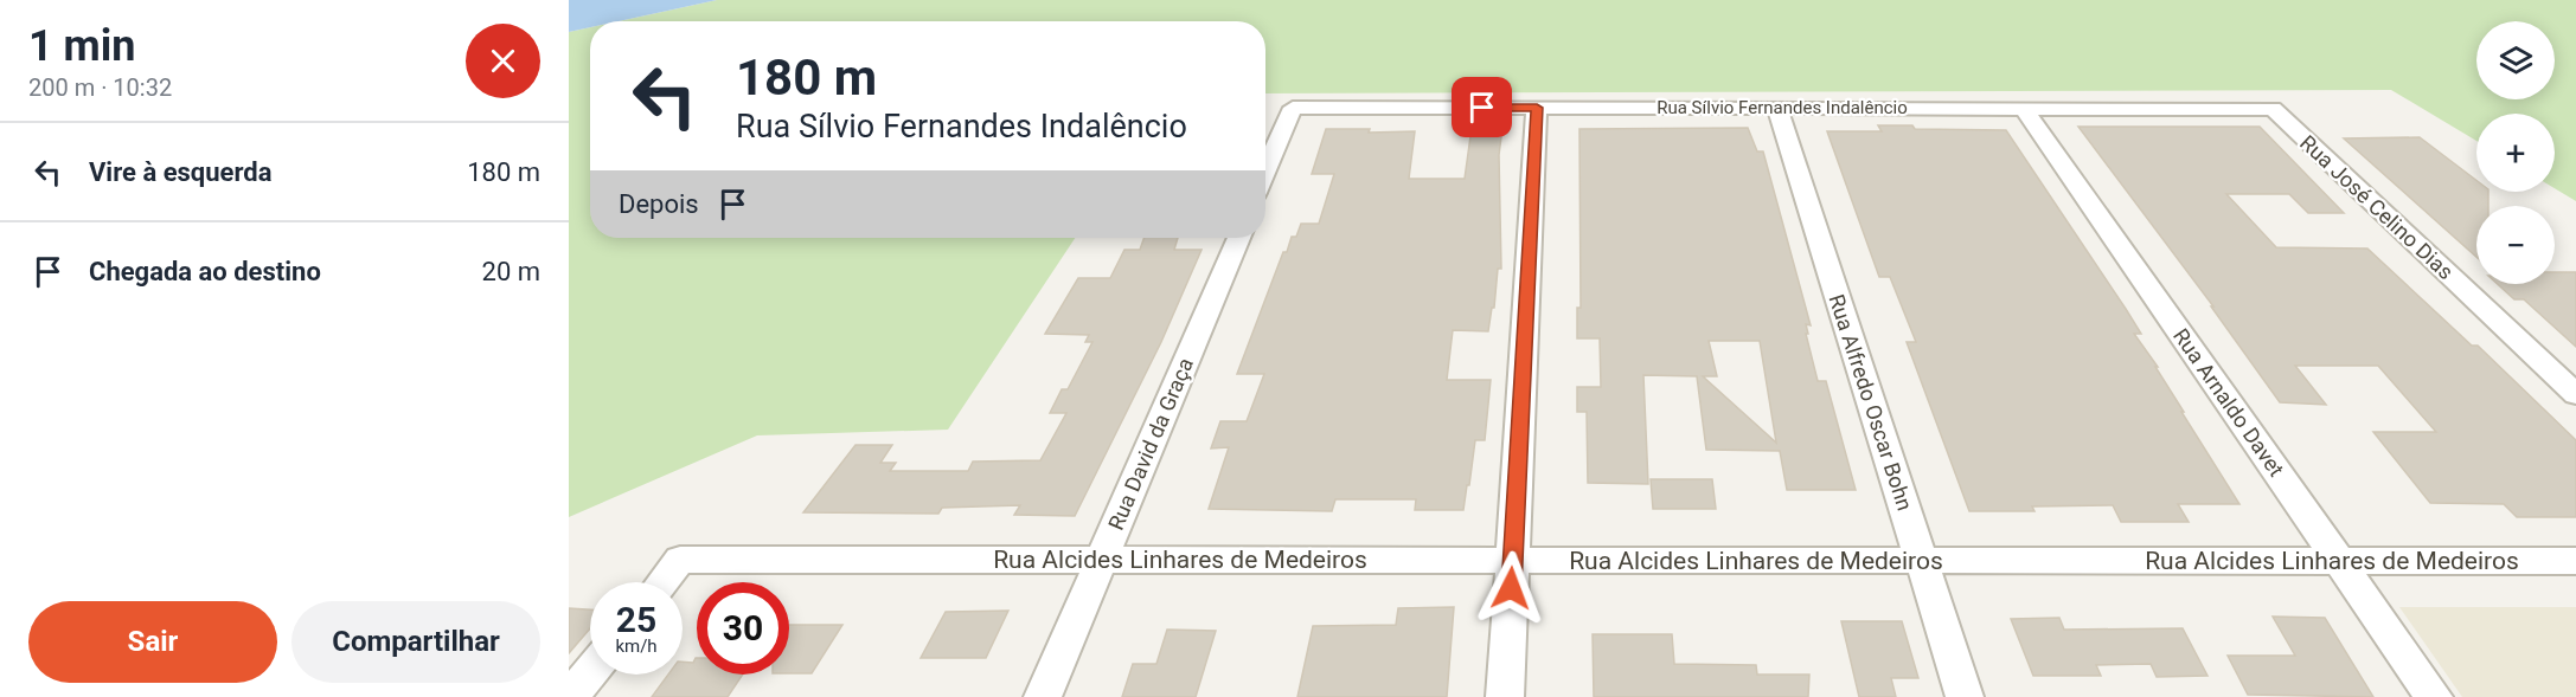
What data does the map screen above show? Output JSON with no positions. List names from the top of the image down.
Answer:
{
  "streets": {
    "street": [
      "Rua Sílvio Fernandes Indalêncio",
      "Rua José Celino Dias",
      "Rua Alfredo Oscar Bohn",
      "Rua Arnaldo Davet",
      "Rua David da Graça",
      "Rua Alcides Linhares de Medeiros"
    ]
  },
  "crossings": [
    ["Rua Sílvio Fernandes Indalêncio", "Rua José Celino Dias"],
    ["Rua Sílvio Fernandes Indalêncio", "Rua Alfredo Oscar Bohn"],
    ["Rua Sílvio Fernandes Indalêncio", "Rua Arnaldo Davet"],
    ["Rua Alfredo Oscar Bohn", "Rua Alcides Linhares de Medeiros"],
    ["Rua Arnaldo Davet", "Rua Alcides Linhares de Medeiros"],
    ["Rua David da Graça", "Rua Alcides Linhares de Medeiros"]
  ],
  "page": {
    "heading": ["1 min", "200 m · 10:32"],
    "map_buttons": ["+", "−"],
    "turn": ["180 m", "Rua Sílvio Fernandes Indalêncio"],
    "list": [
      {
        "name": "Vire à esquerda",
        "value": "180 m"
      },
      {
        "name": "Chegada ao destino",
        "value": "20 m"
      }
    ],
    "then": "Depois",
    "speed": "25 km/h",
    "limit": "30",
    "buttons": ["Sair", "Compartilhar"]
  }
}
